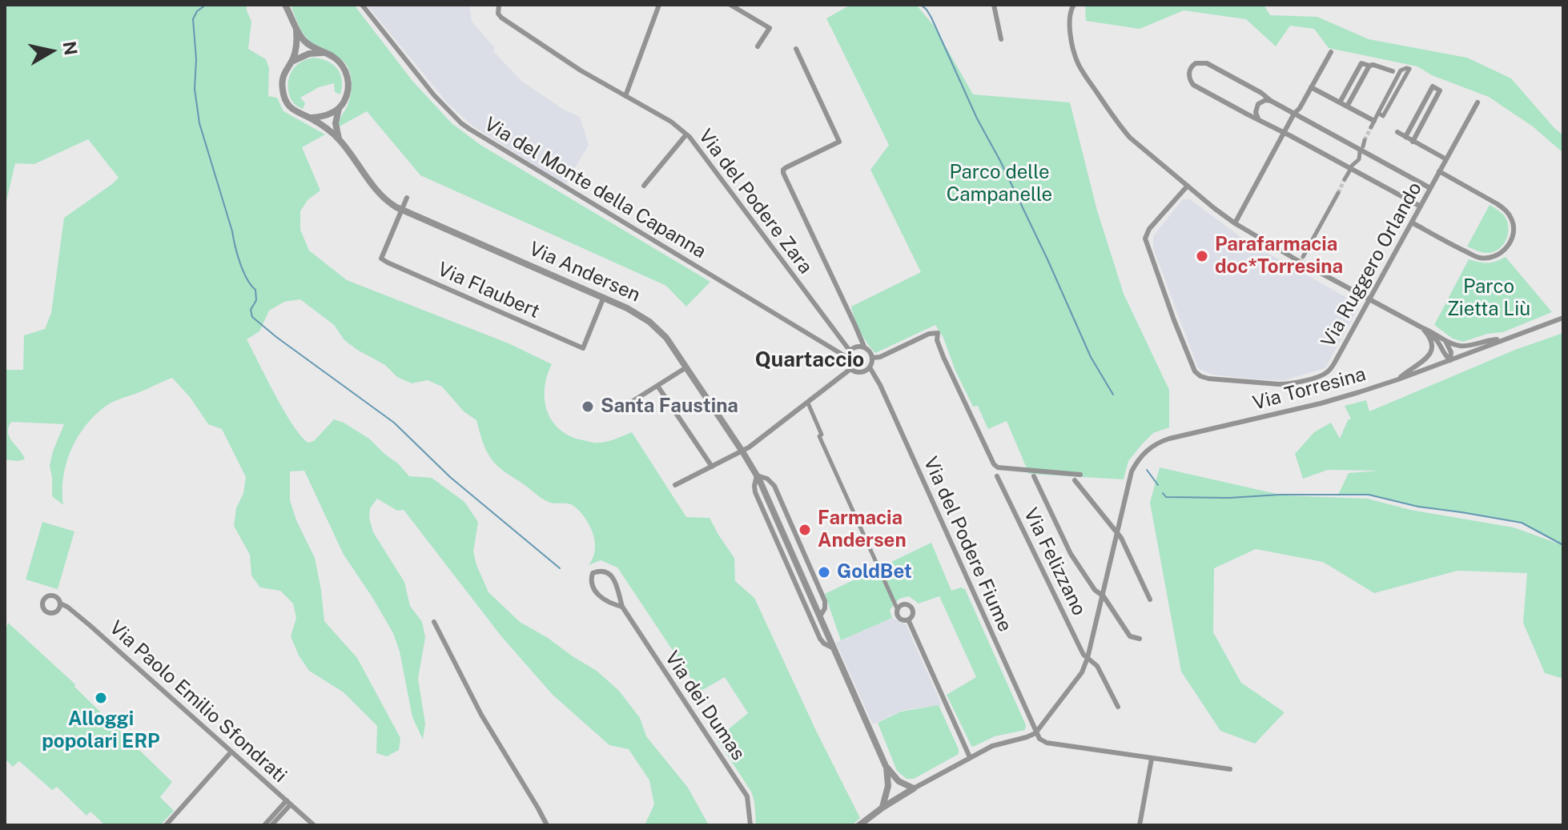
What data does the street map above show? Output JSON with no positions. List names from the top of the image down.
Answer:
{
  "streets": {
    "street": [
      "Via del Monte della Capanna",
      "Via del Podere Zara",
      "Via Ruggero Orlando",
      "Via Andersen",
      "Via Flaubert",
      "Via Torresina",
      "Via del Podere Fiume",
      "Via Felizzano",
      "Via Paolo Emilio Sfondrati",
      "Via dei Dumas"
    ]
  },
  "crossings": [
    ["Via del Monte della Capanna", "Via del Podere Zara"],
    ["Via del Monte della Capanna", "Via del Podere Fiume"],
    ["Via del Podere Zara", "Via del Podere Fiume"],
    ["Via Andersen", "Via Flaubert"],
    ["Via Torresina", "Via del Podere Fiume"],
    ["Via Torresina", "Via Felizzano"]
  ],
  "districts": ["Quartaccio"],
  "parks": ["Parco delle Campanelle", "Parco Zietta Liù"],
  "places": [
    "Parafarmacia doc*Torresina",
    "Santa Faustina",
    "Farmacia Andersen",
    "GoldBet",
    "Alloggi popolari ERP"
  ],
  "north": "right"
}
